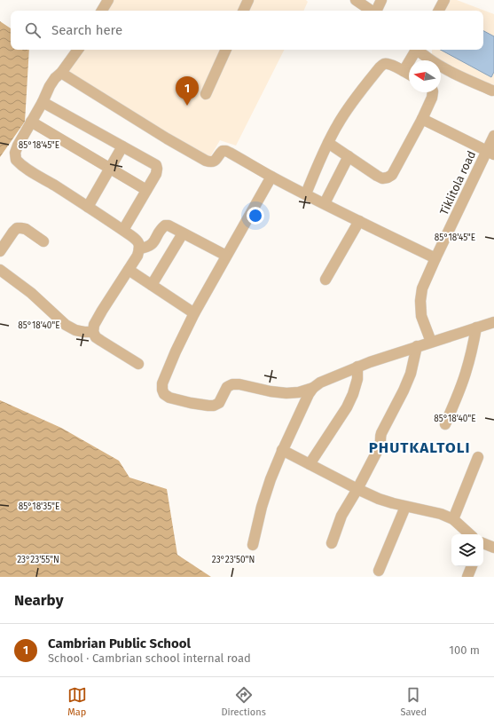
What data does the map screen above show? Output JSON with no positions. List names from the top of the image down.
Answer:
{
  "streets": {
    "street": ["Tiklitola road"]
  },
  "districts": ["PHUTKALTOLI"],
  "north": "left",
  "page": {
    "search": "Search here",
    "pins": "1",
    "heading": "Nearby",
    "list": [
      {
        "mark": "1",
        "name": "Cambrian Public School",
        "note": "School · Cambrian school internal road",
        "value": "100 m"
      }
    ],
    "nav": ["Map", "Directions", "Saved"]
  },
  "coordinates": [
    "85°18'45\"E",
    "85°18'40\"E",
    "85°18'35\"E",
    "23°23'55\"N",
    "23°23'50\"N"
  ]
}
